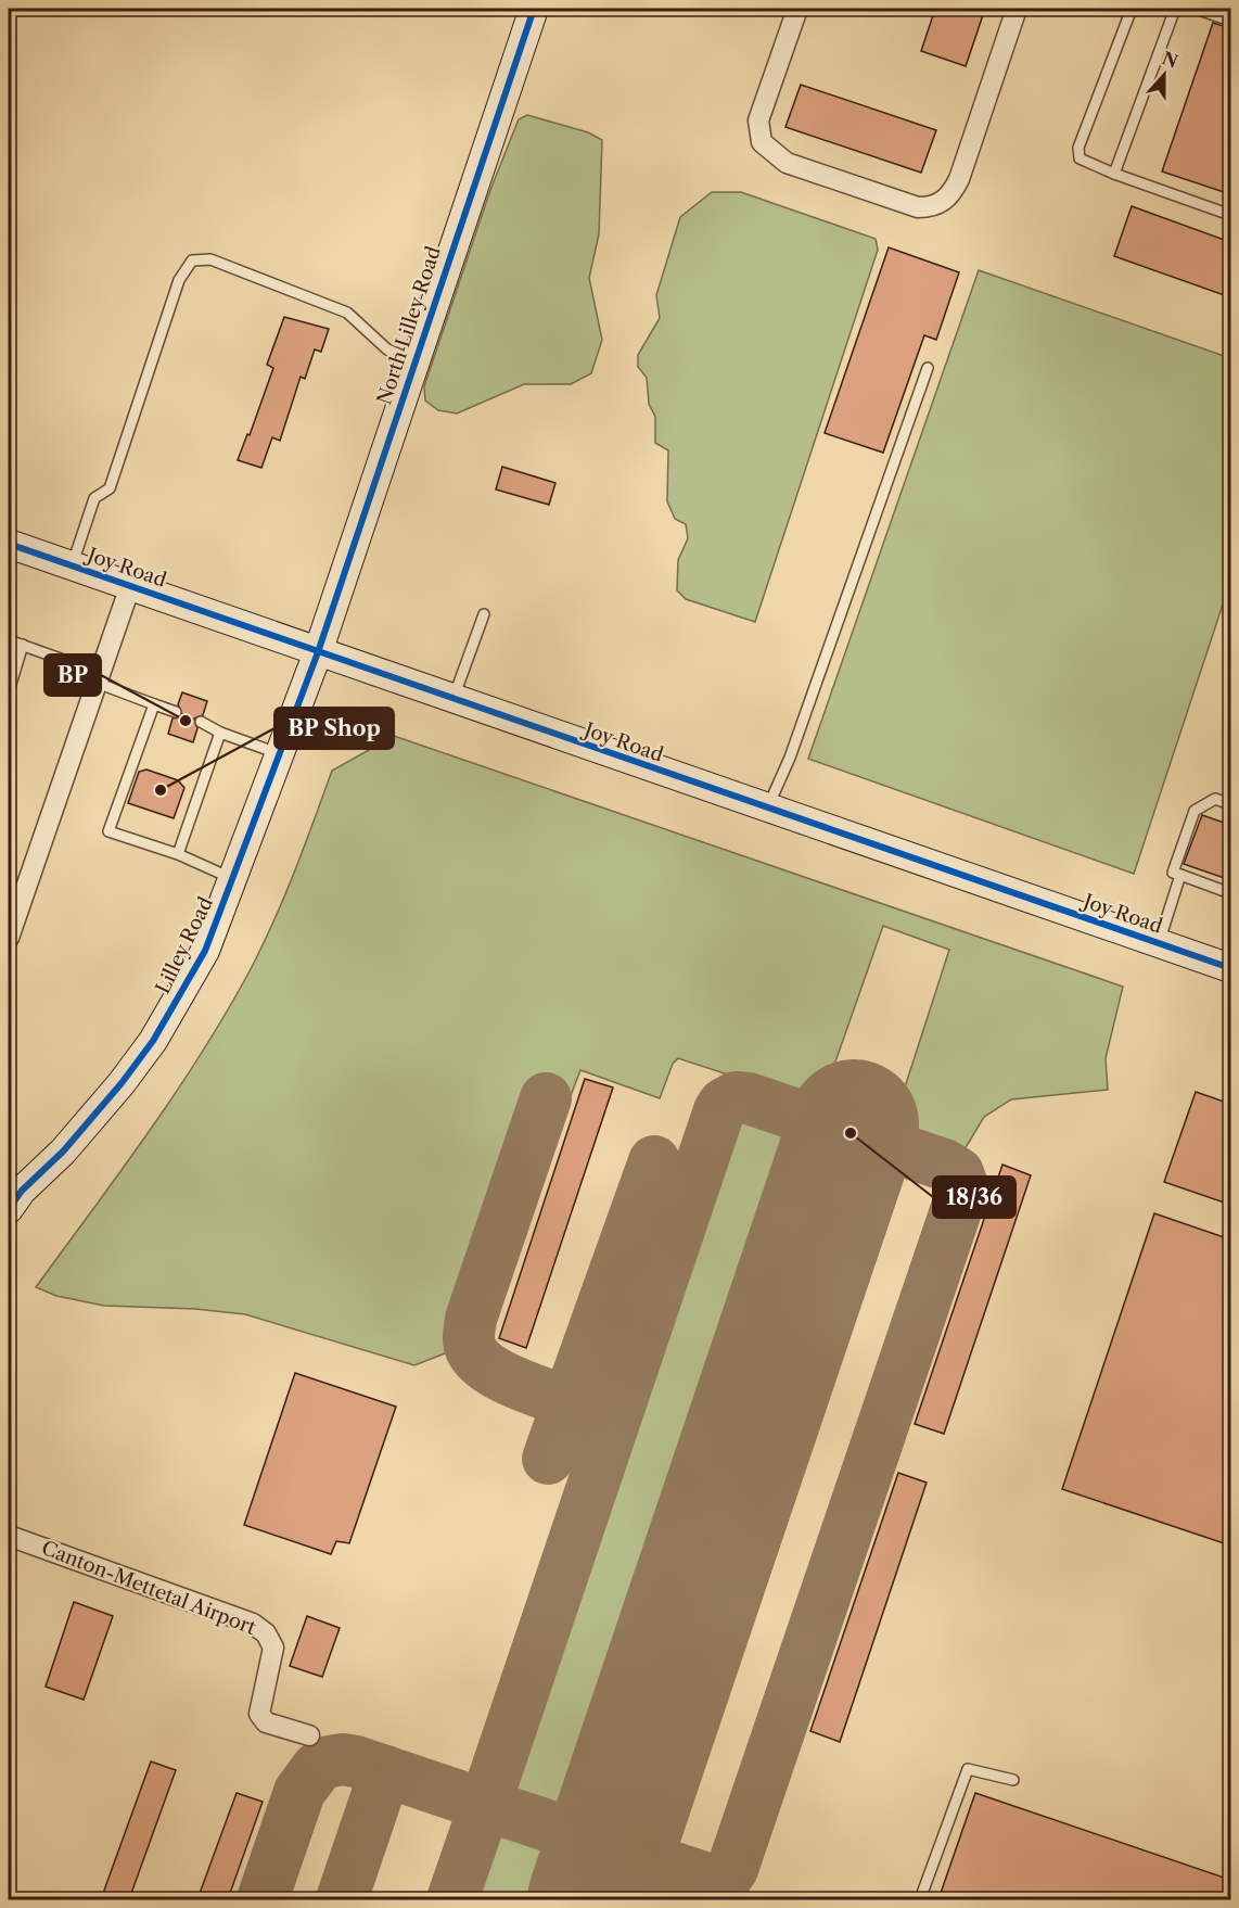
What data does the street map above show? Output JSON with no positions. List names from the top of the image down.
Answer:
{
  "streets": {
    "street": [
      "North Lilley Road",
      "Joy Road",
      "Lilley Road",
      "Canton-Mettetal Airport"
    ]
  },
  "crossings": [
    ["North Lilley Road", "Joy Road"],
    ["North Lilley Road", "Lilley Road"],
    ["Joy Road", "Lilley Road"]
  ],
  "places": ["BP", "BP Shop", "18/36"],
  "north": "top"
}
